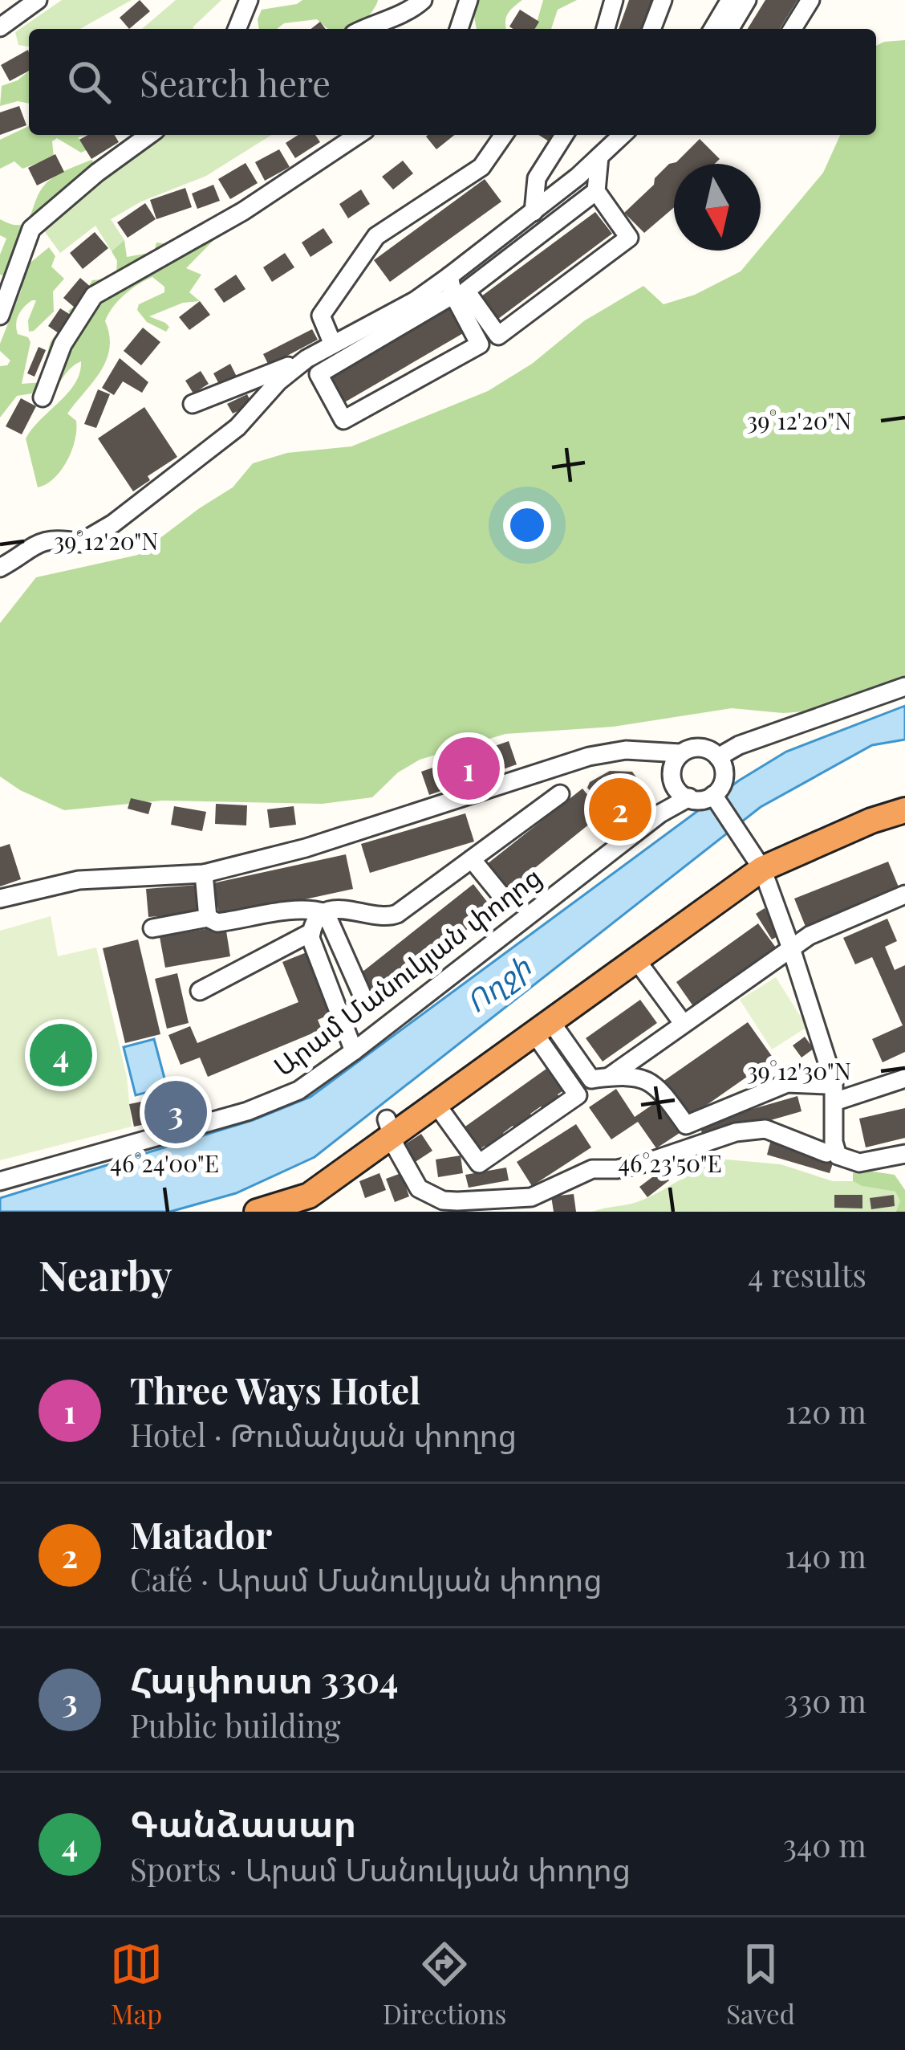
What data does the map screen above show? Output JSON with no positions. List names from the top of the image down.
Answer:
{
  "streets": {
    "street": ["Արամ Մանուկյան փողոց"]
  },
  "water": ["Ողջի"],
  "north": "bottom",
  "page": {
    "search": "Search here",
    "pins": [
      "1",
      "2",
      "4",
      "3"
    ],
    "heading": ["Nearby", "4 results"],
    "list": [
      {
        "mark": "1",
        "name": "Three Ways Hotel",
        "note": "Hotel · Թումանյան փողոց",
        "value": "120 m"
      },
      {
        "mark": "2",
        "name": "Matador",
        "note": "Café · Արամ Մանուկյան փողոց",
        "value": "140 m"
      },
      {
        "mark": "3",
        "name": "Հայփոստ 3304",
        "note": "Public building",
        "value": "330 m"
      },
      {
        "mark": "4",
        "name": "Գանձասար",
        "note": "Sports · Արամ Մանուկյան փողոց",
        "value": "340 m"
      }
    ],
    "nav": ["Map", "Directions", "Saved"]
  },
  "coordinates": [
    "39°12'20\"N",
    "39°12'30\"N",
    "46°24'00\"E",
    "46°23'50\"E"
  ]
}
